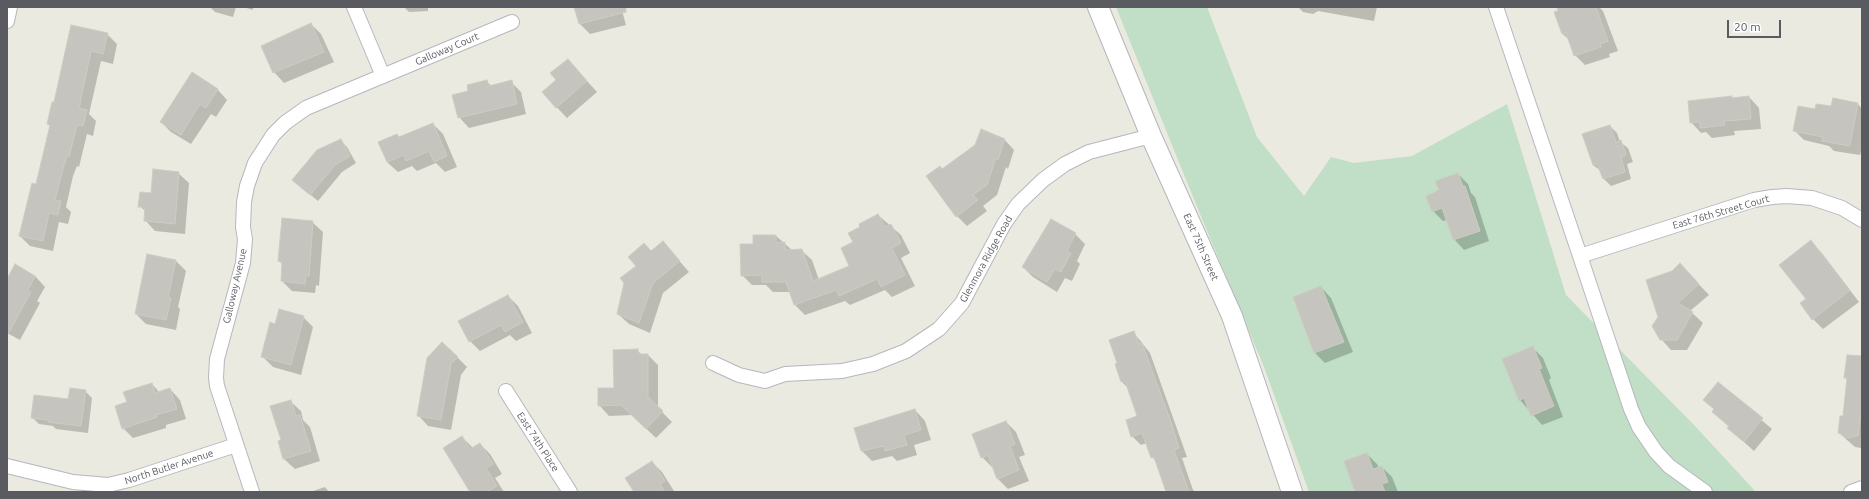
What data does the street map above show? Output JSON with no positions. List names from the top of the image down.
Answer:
{
  "streets": {
    "street": [
      "Galloway Court",
      "East 76th Street Court",
      "East 75th Street",
      "Glenmora Ridge Road",
      "Galloway Avenue",
      "East 74th Place",
      "North Butler Avenue"
    ]
  },
  "crossings": [
    ["Galloway Court", "Galloway Avenue"],
    ["East 75th Street", "Glenmora Ridge Road"],
    ["Galloway Avenue", "North Butler Avenue"]
  ],
  "scale_bar": "20 m"
}
